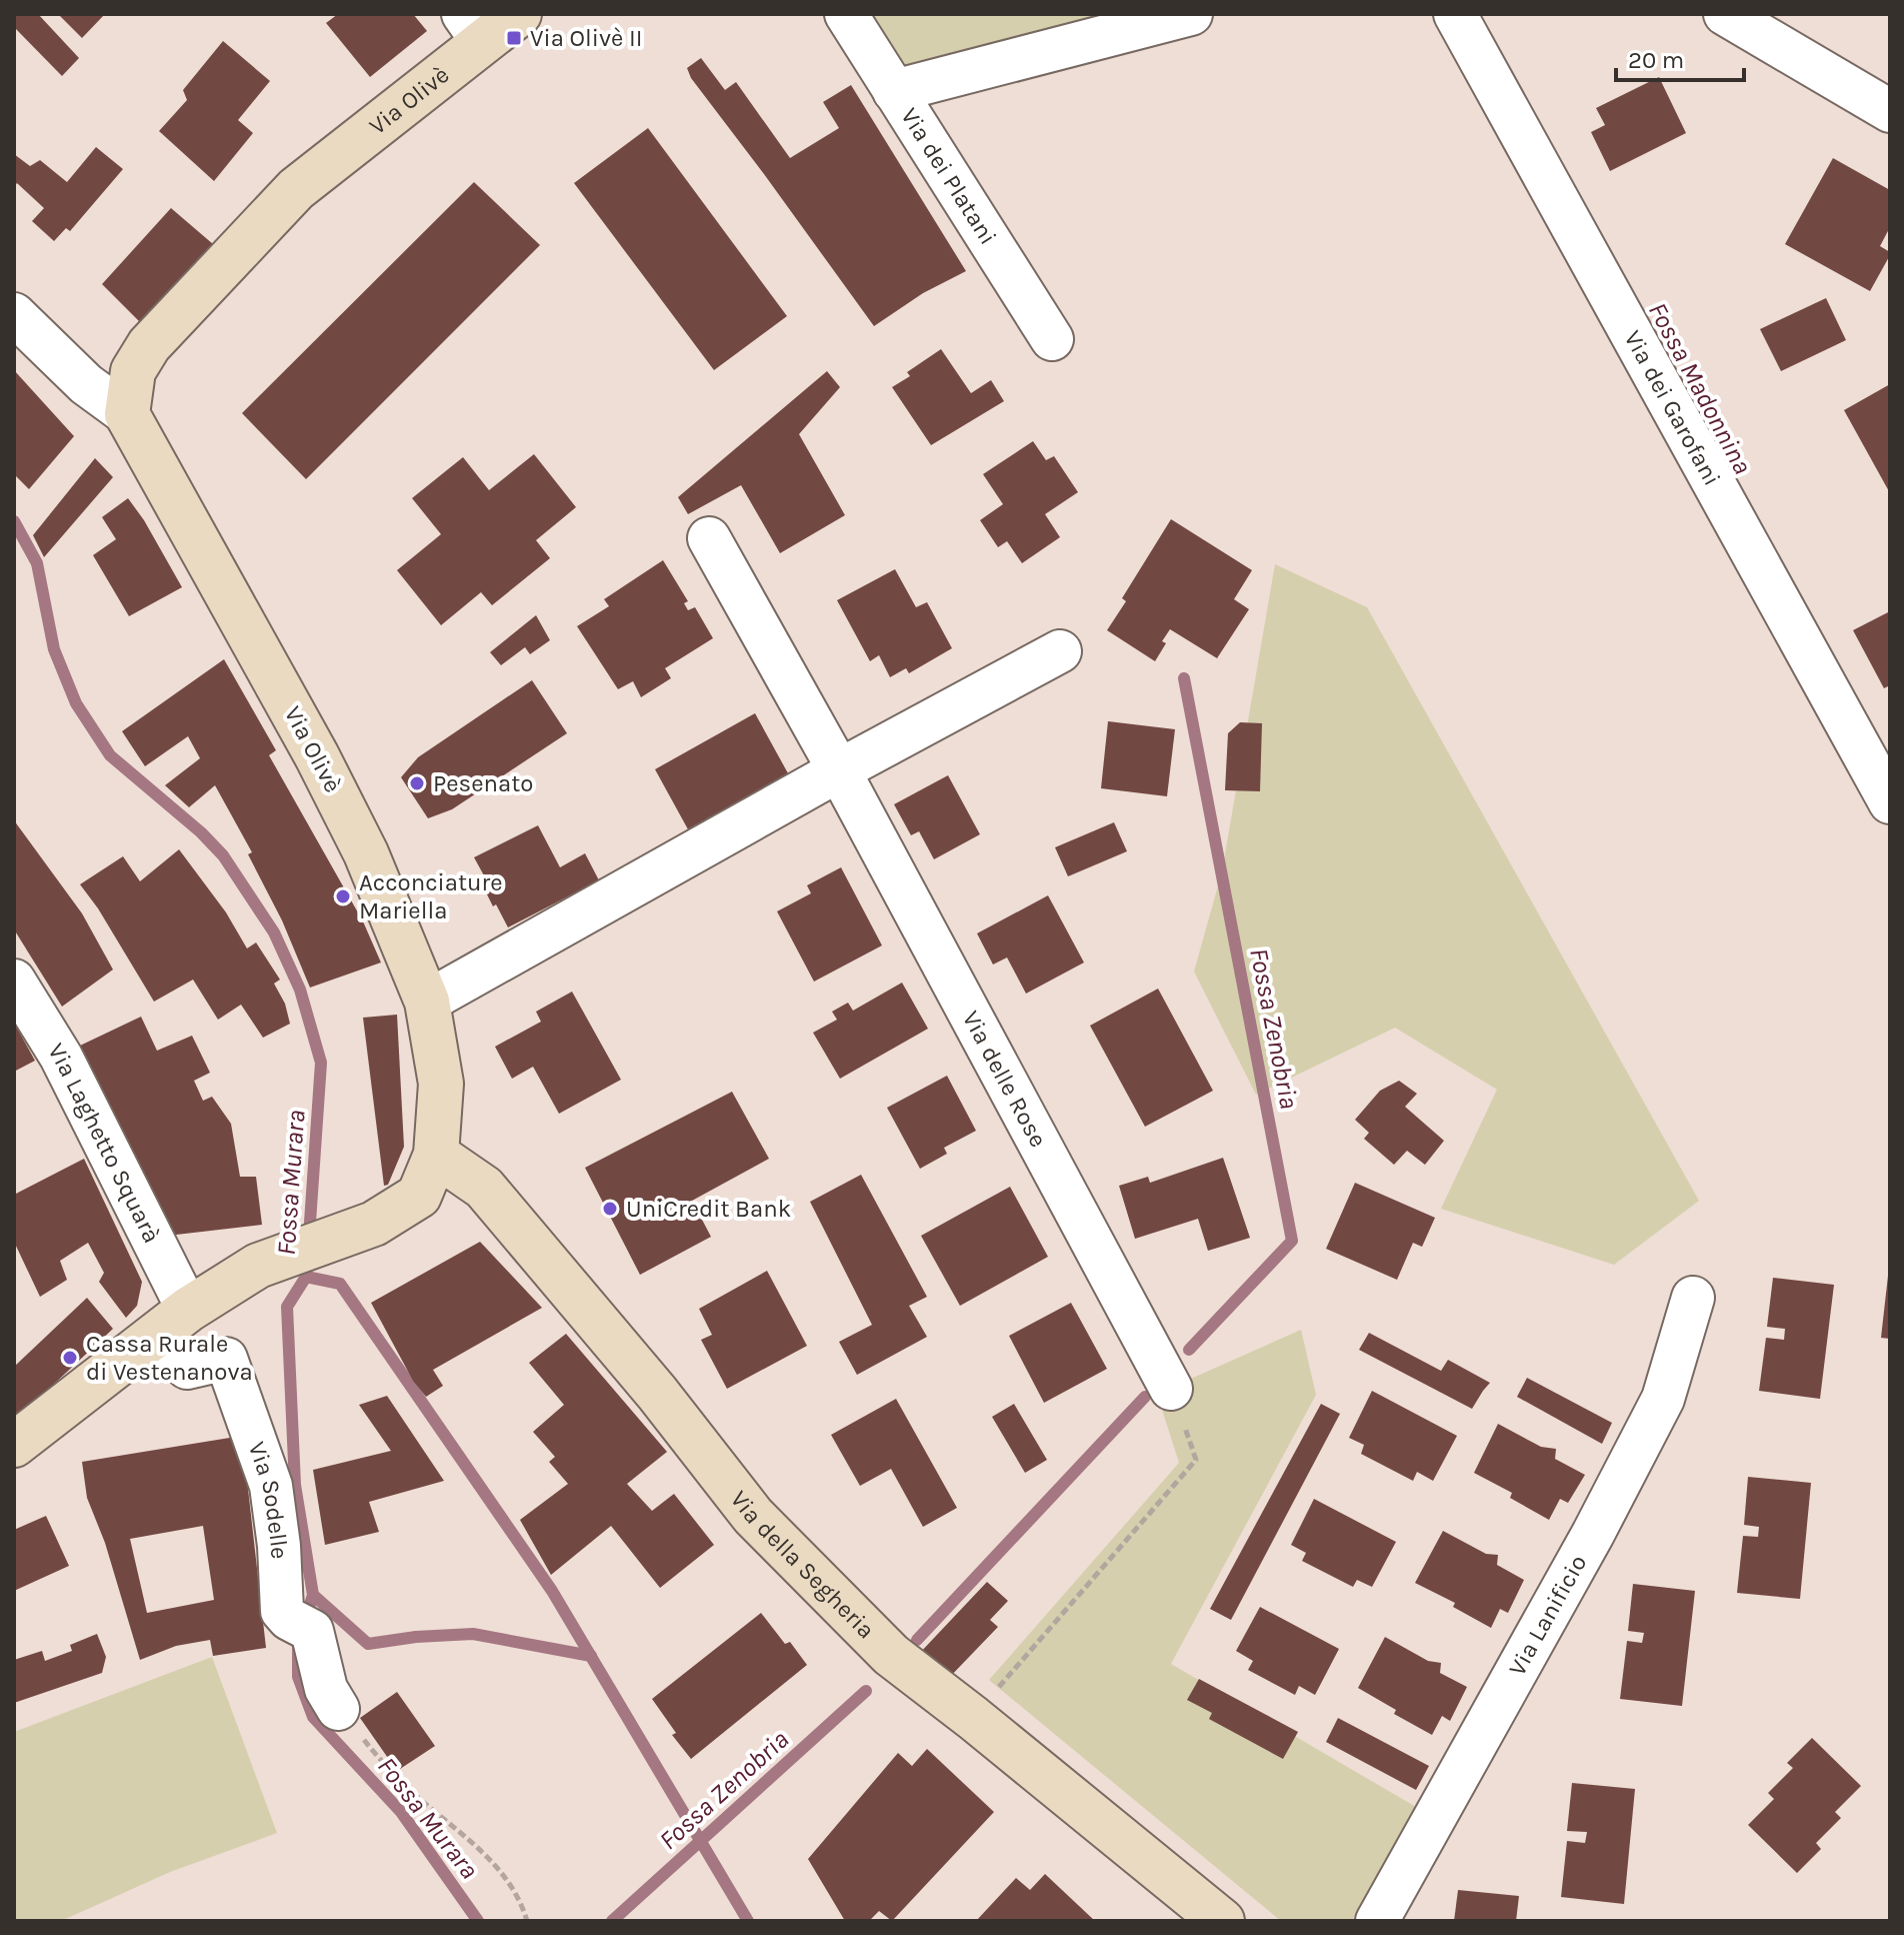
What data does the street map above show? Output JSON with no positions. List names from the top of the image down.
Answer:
{
  "streets": {
    "street": [
      "Via Olivè",
      "Via dei Platani",
      "Via dei Garofani",
      "Via delle Rose",
      "Via Laghetto Squarà",
      "Via Sodelle",
      "Via della Segheria",
      "Via Lanificio"
    ]
  },
  "crossings": [
    ["Via Olivè", "Via Laghetto Squarà"],
    ["Via Olivè", "Via Sodelle"],
    ["Via Olivè", "Via della Segheria"],
    ["Via Laghetto Squarà", "Via Sodelle"]
  ],
  "water": ["Fossa Madonnina", "Fossa Zenobria", "Fossa Murara"],
  "places": {
    "transit": ["Via Olivè II"],
    "other": [
      "Pesenato",
      "Acconciature Mariella",
      "UniCredit Bank",
      "Cassa Rurale di Vestenanova"
    ]
  },
  "scale_bar": "20 m"
}
